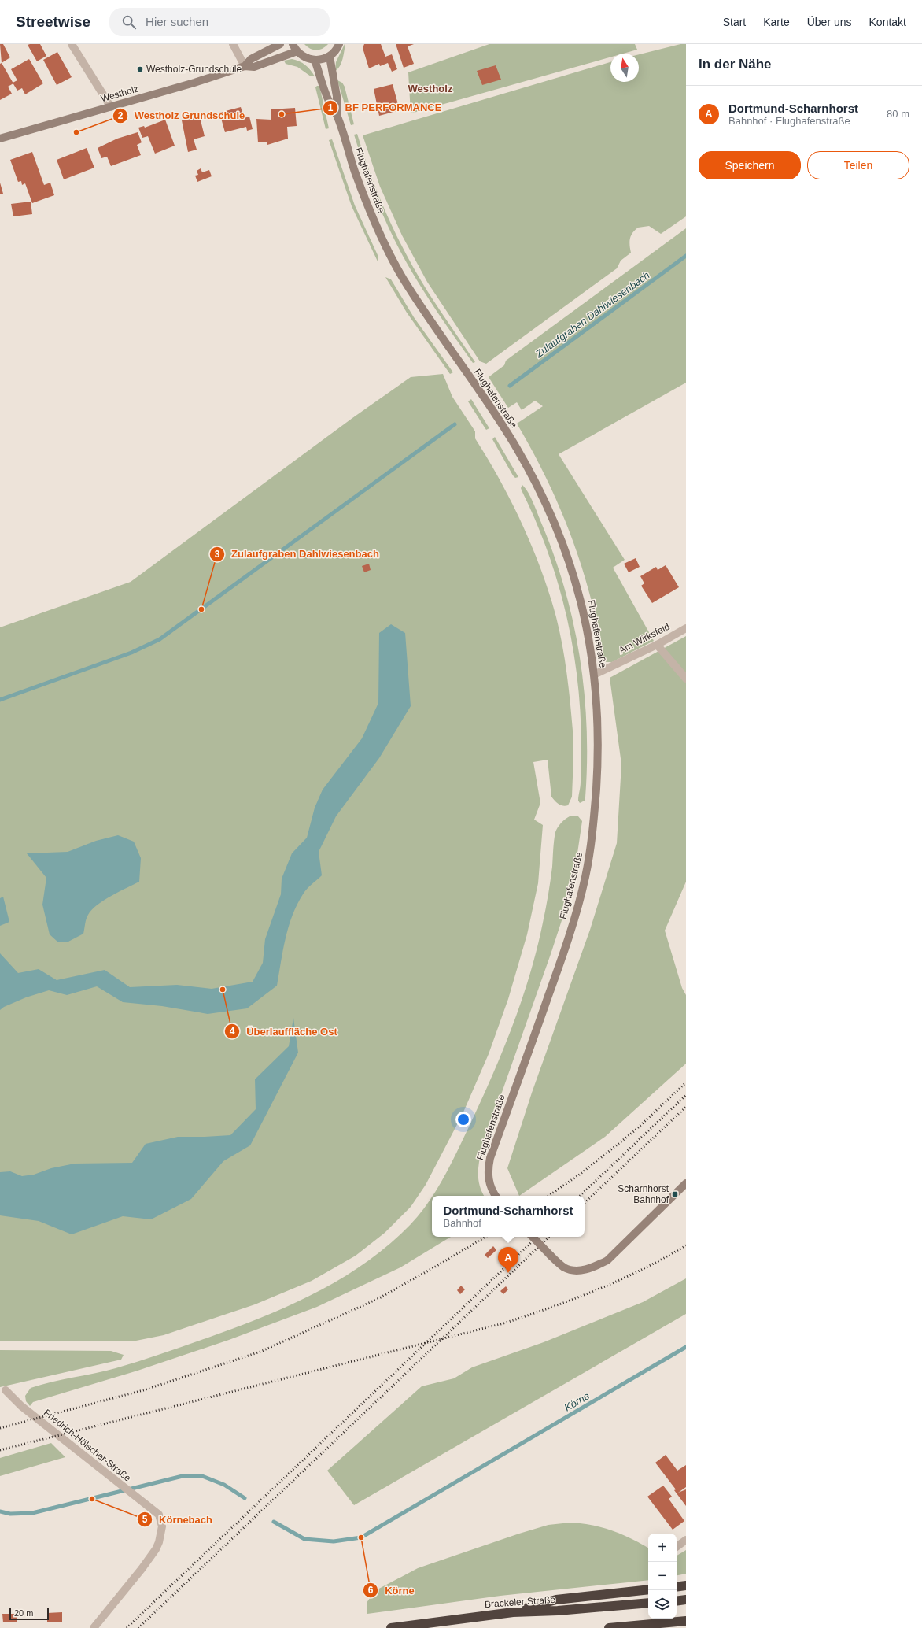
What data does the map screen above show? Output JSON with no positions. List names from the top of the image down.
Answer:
{
  "streets": {
    "highway": ["Brackeler Straße"],
    "main road": ["Westholz", "Flughafenstraße"],
    "street": ["Am Wirksfeld", "Friedrich-Hölscher-Straße"]
  },
  "crossings": [
    ["Flughafenstraße", "Am Wirksfeld"]
  ],
  "districts": ["Westholz"],
  "water": ["Zulaufgraben Dahlwiesenbach", "Körne"],
  "places": {
    "other": [
      "Westholz-Grundschule",
      "BF PERFORMANCE",
      "Westholz Grundschule",
      "Zulaufgraben Dahlwiesenbach",
      "Überlauffläche Ost",
      "Körnebach",
      "Körne"
    ],
    "transit": ["Scharnhorst Bahnhof"]
  },
  "scale_bar": "20 m",
  "north": "top",
  "page": {
    "header": "Streetwise",
    "search": "Hier suchen",
    "nav": [
      "Start",
      "Karte",
      "Über uns",
      "Kontakt"
    ],
    "heading": "In der Nähe",
    "list": [
      {
        "mark": "A",
        "name": "Dortmund-Scharnhorst",
        "note": "Bahnhof · Flughafenstraße",
        "value": "80 m"
      }
    ],
    "buttons": ["Speichern", "Teilen"],
    "popup": ["Dortmund-Scharnhorst", "Bahnhof"],
    "pins": "A",
    "map_buttons": ["+", "−"],
    "scale": "20 m"
  }
}
